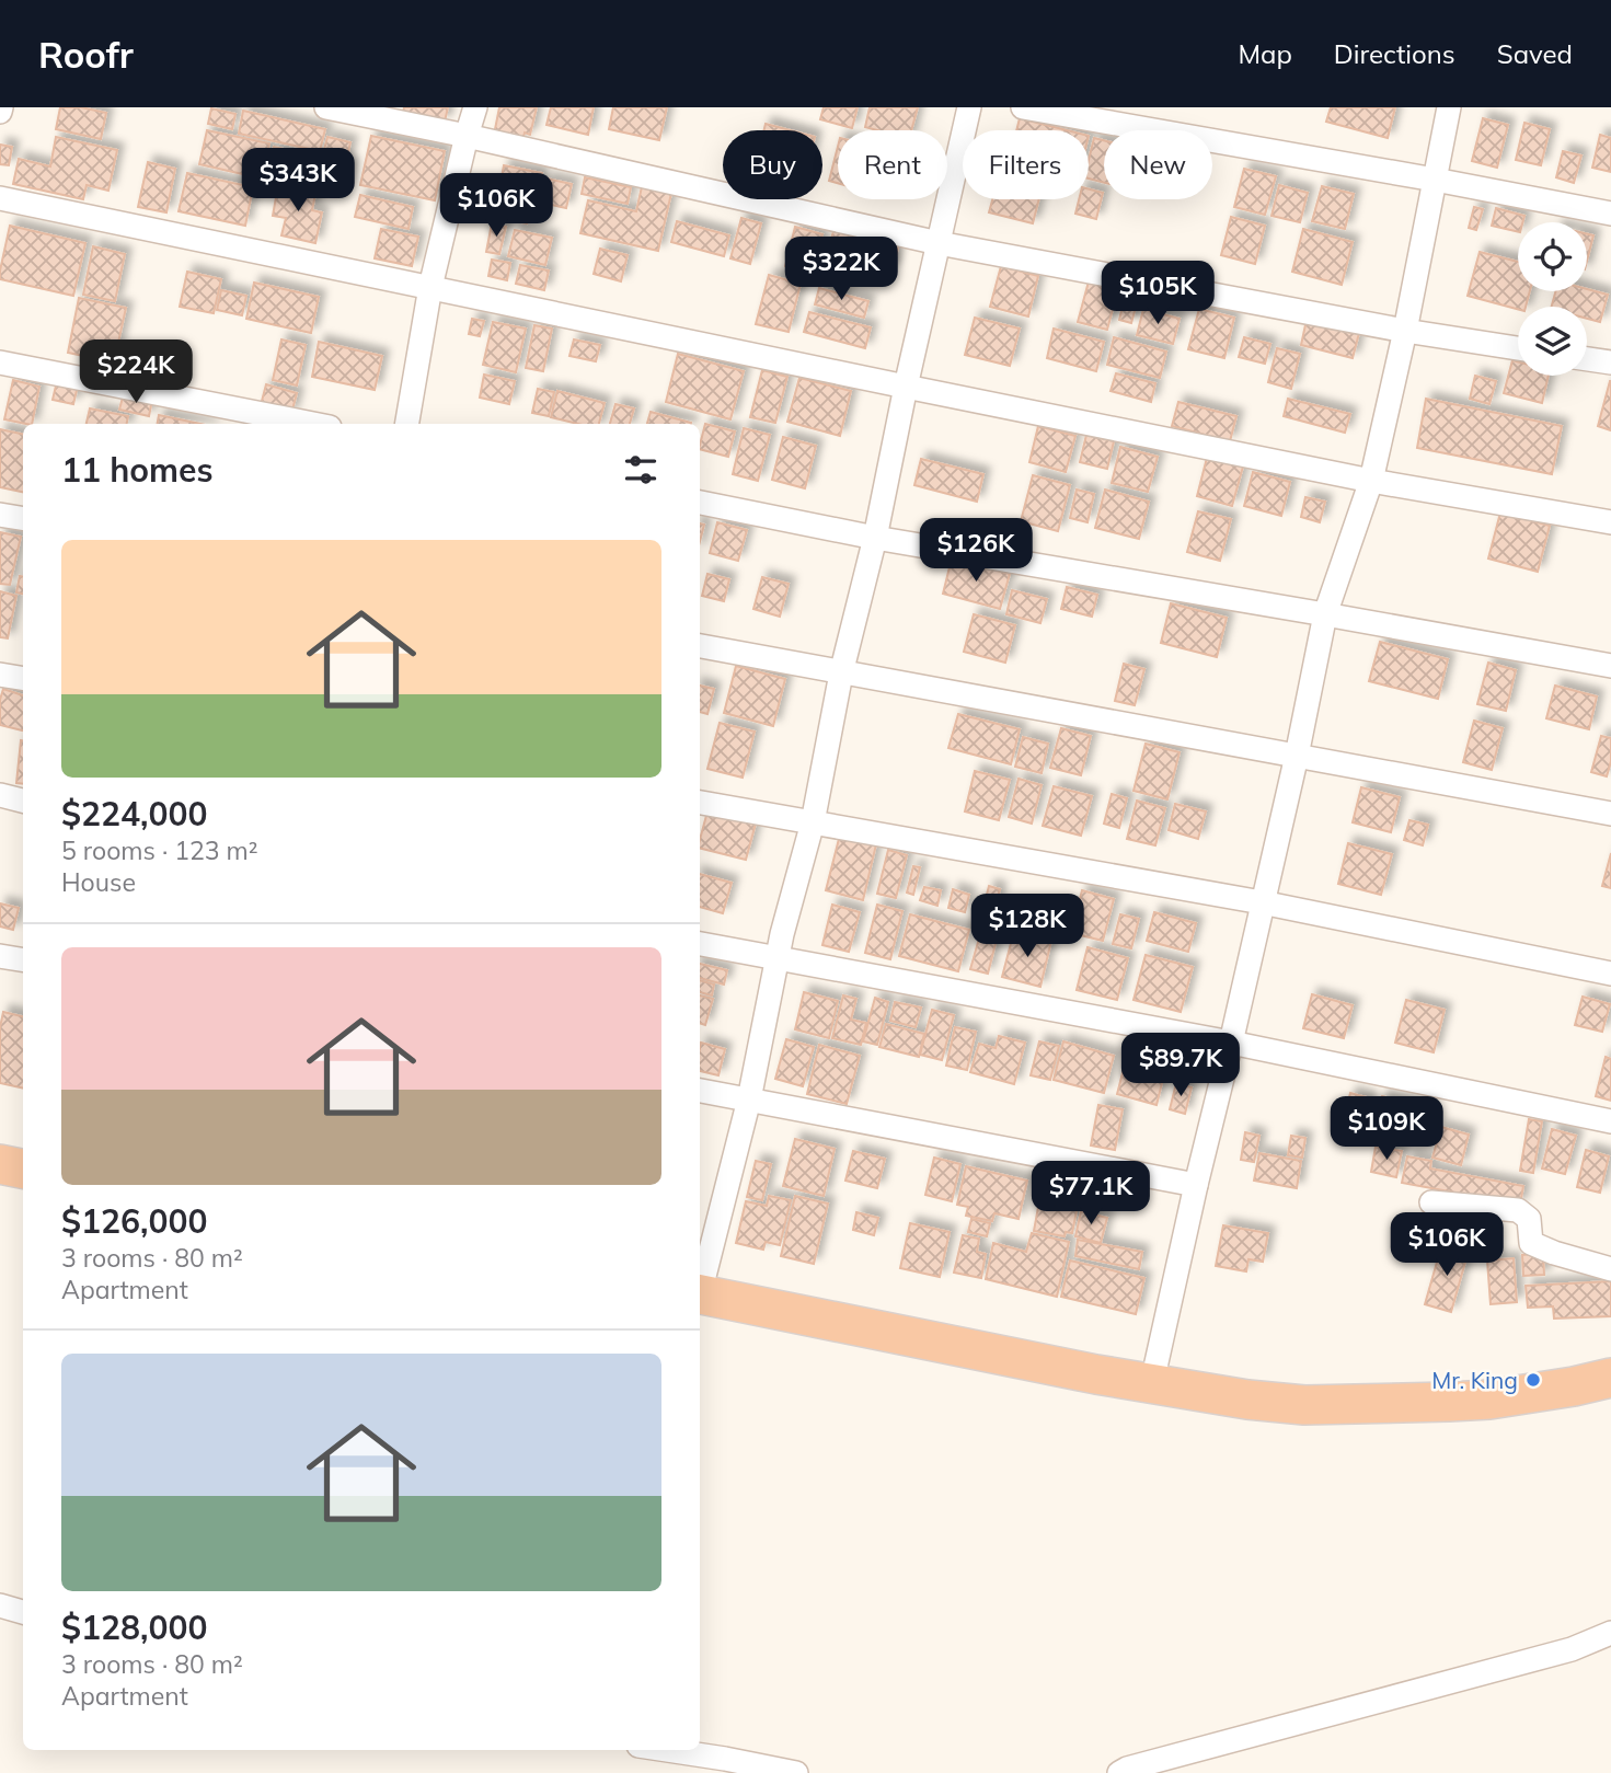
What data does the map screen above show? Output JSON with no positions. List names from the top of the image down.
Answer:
{
  "places": ["Mr. King"],
  "page": {
    "header": "Roofr",
    "nav": ["Map", "Directions", "Saved"],
    "chip": [
      "Buy",
      "Rent",
      "Filters",
      "New"
    ],
    "price": [
      "$343K",
      "$106K",
      "$322K",
      "$105K",
      "$224K",
      "$126K",
      "$128K",
      "$89.7K",
      "$109K",
      "$77.1K",
      "$106K"
    ],
    "heading": "11 homes",
    "list": [
      {
        "name": "$224,000",
        "note": "5 rooms · 123 m² · House"
      },
      {
        "name": "$126,000",
        "note": "3 rooms · 80 m² · Apartment"
      },
      {
        "name": "$128,000",
        "note": "3 rooms · 80 m² · Apartment"
      }
    ]
  }
}
